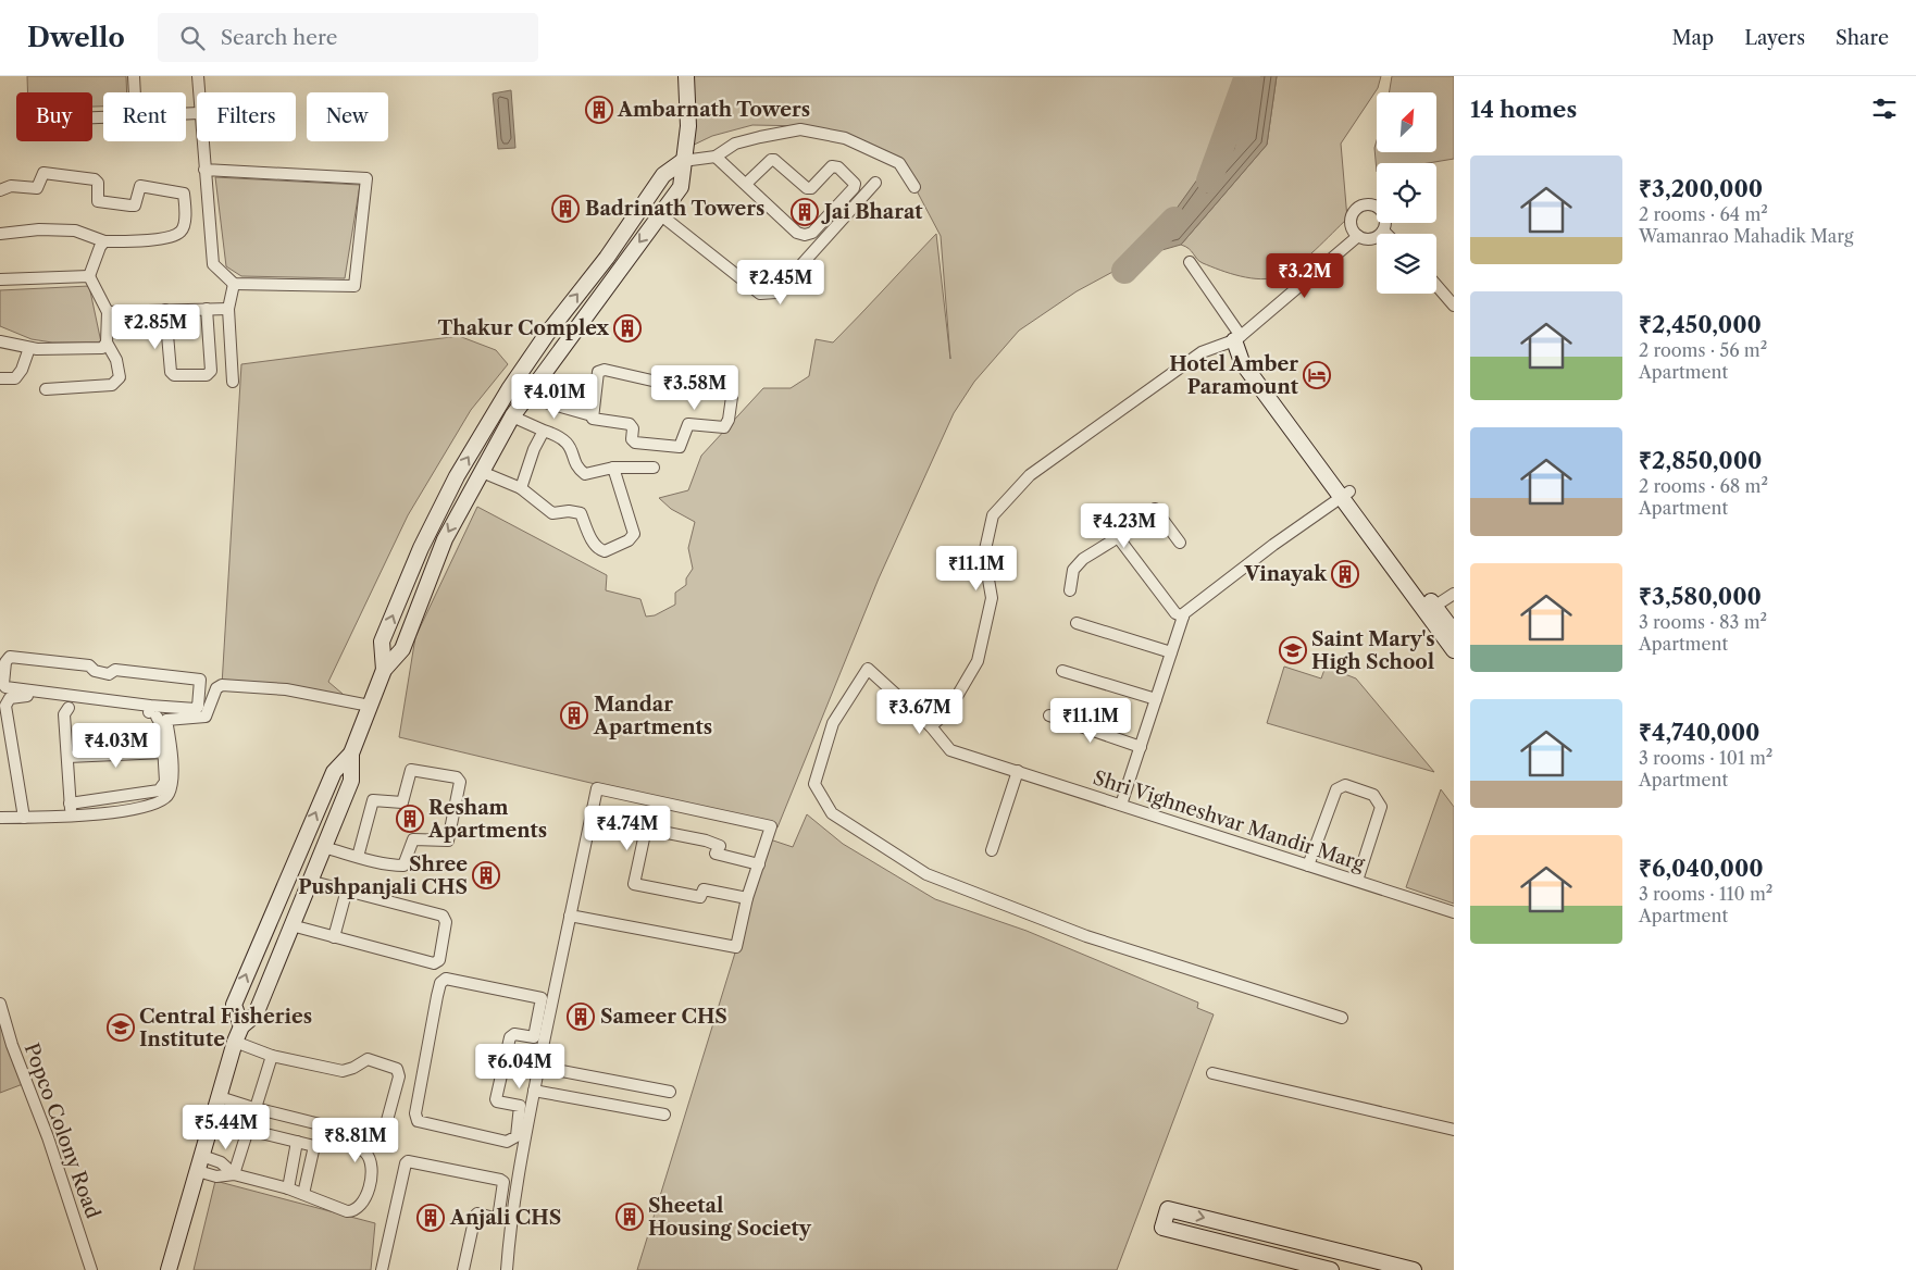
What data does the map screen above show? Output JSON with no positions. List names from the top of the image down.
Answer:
{
  "streets": {
    "street": ["Shri Vighneshvar Mandir Marg", "Popco Colony Road"]
  },
  "places": {
    "building": [
      "Ambarnath Towers",
      "Badrinath Towers",
      "Jai Bharat",
      "Thakur Complex",
      "Vinayak",
      "Mandar Apartments",
      "Resham Apartments",
      "Shree Pushpanjali CHS",
      "Sameer CHS",
      "Sheetal Housing Society",
      "Anjali CHS"
    ],
    "hotel": ["Hotel Amber Paramount"],
    "school or university": ["Saint Mary's High School", "Central Fisheries Institute"]
  },
  "north": "top right",
  "page": {
    "header": "Dwello",
    "search": "Search here",
    "nav": ["Map", "Layers", "Share"],
    "heading": "14 homes",
    "chip": [
      "Buy",
      "Rent",
      "Filters",
      "New"
    ],
    "list": [
      {
        "name": "₹3,200,000",
        "note": "2 rooms · 64 m² · Wamanrao Mahadik Marg"
      },
      {
        "name": "₹2,450,000",
        "note": "2 rooms · 56 m² · Apartment"
      },
      {
        "name": "₹2,850,000",
        "note": "2 rooms · 68 m² · Apartment"
      },
      {
        "name": "₹3,580,000",
        "note": "3 rooms · 83 m² · Apartment"
      },
      {
        "name": "₹4,740,000",
        "note": "3 rooms · 101 m² · Apartment"
      },
      {
        "name": "₹6,040,000",
        "note": "3 rooms · 110 m² · Apartment"
      }
    ],
    "price": [
      "₹3.2M",
      "₹2.45M",
      "₹2.85M",
      "₹3.58M",
      "₹4.01M",
      "₹4.23M",
      "₹11.1M",
      "₹3.67M",
      "₹11.1M",
      "₹4.03M",
      "₹4.74M",
      "₹6.04M",
      "₹5.44M",
      "₹8.81M"
    ]
  }
}
